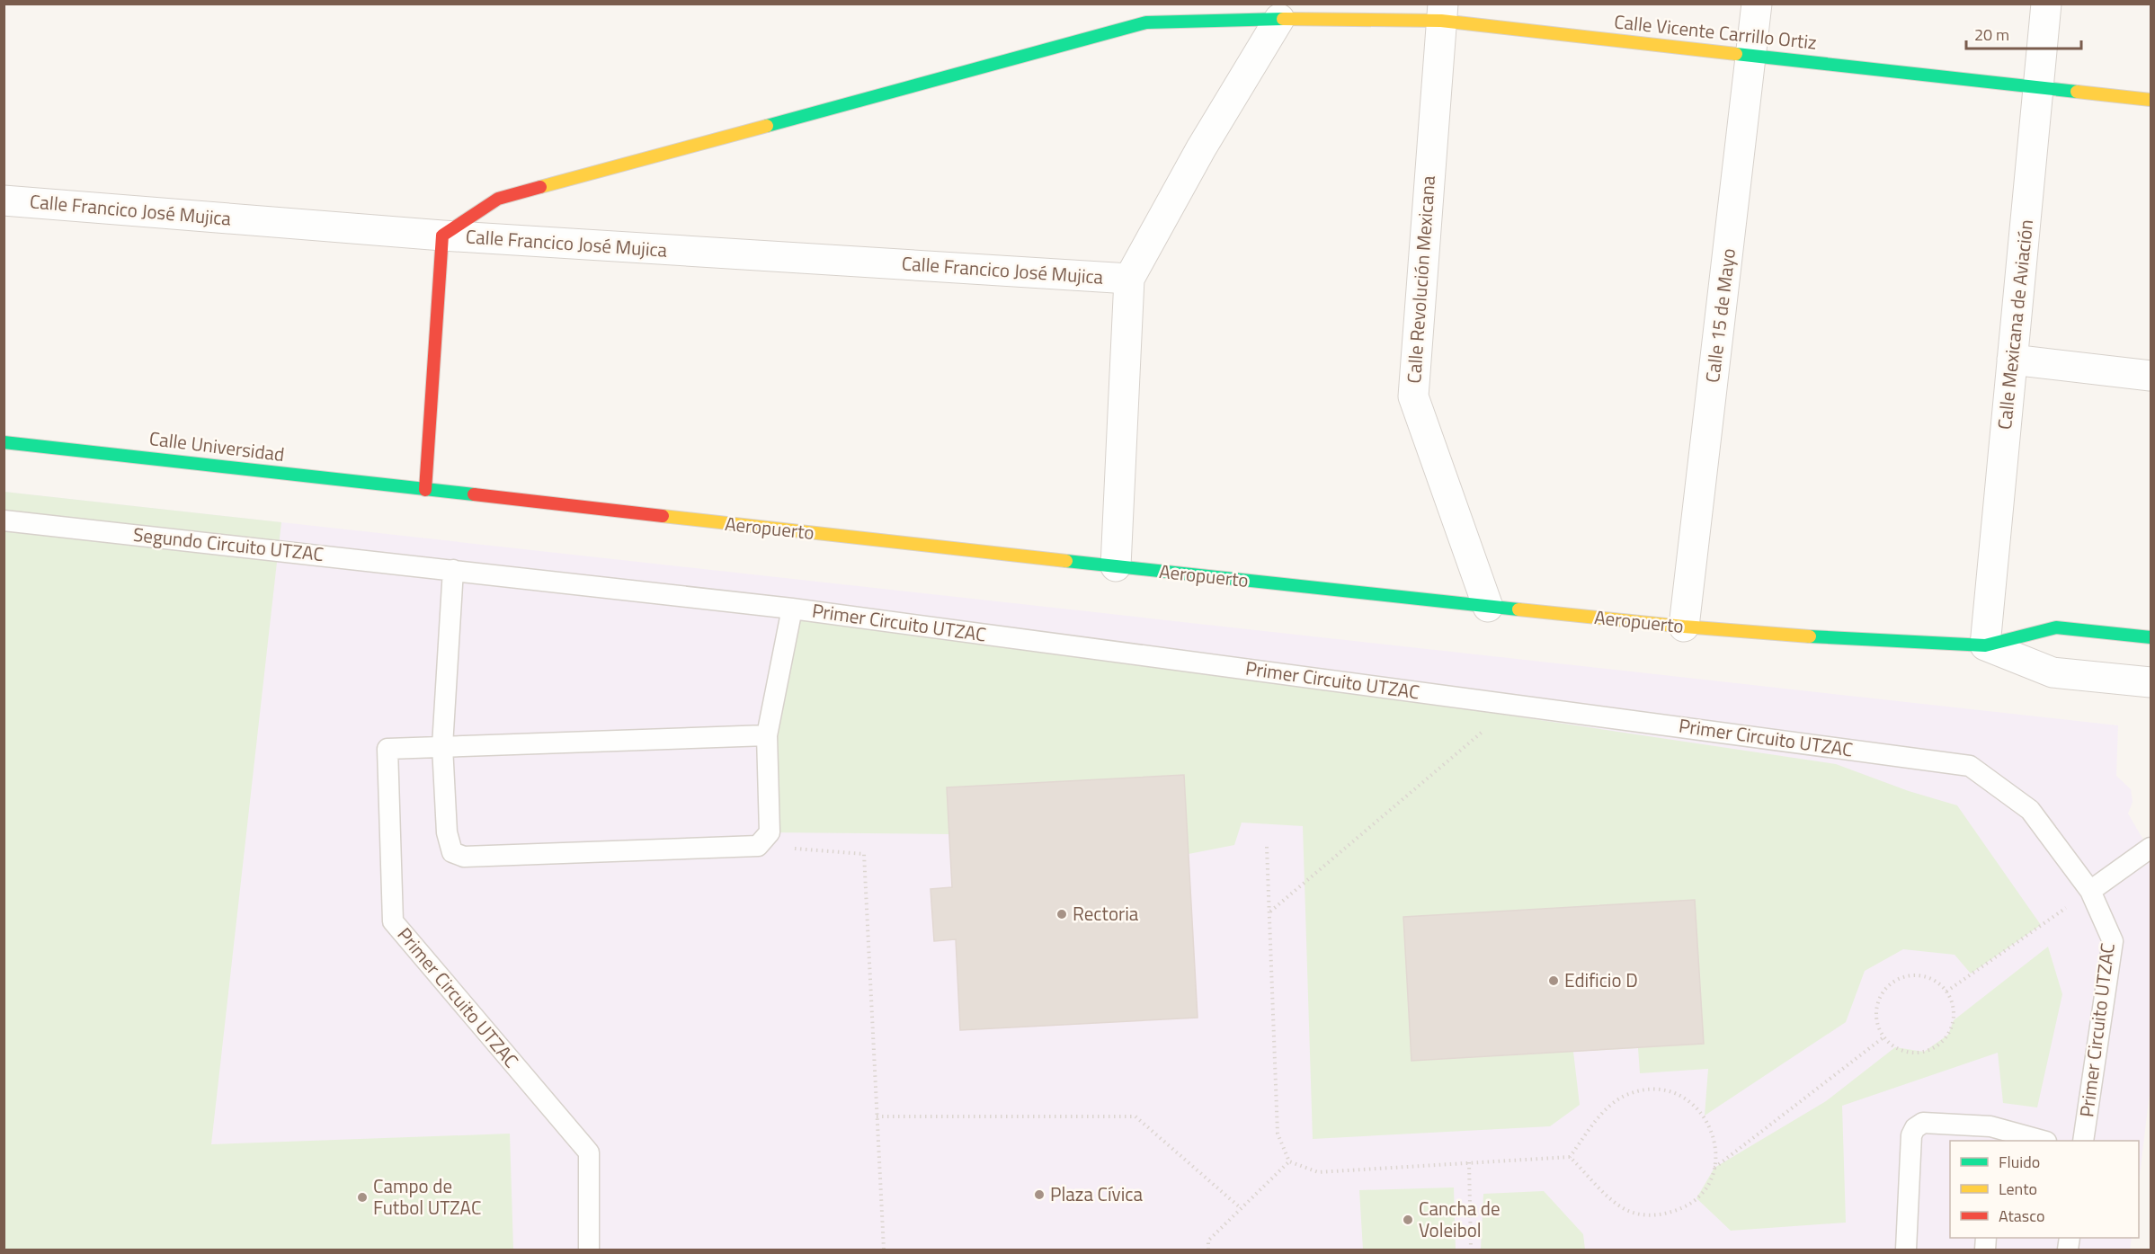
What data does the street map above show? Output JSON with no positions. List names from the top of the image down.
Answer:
{
  "streets": {
    "street": [
      "Calle Vicente Carrillo Ortiz",
      "Calle Francico José Mujica",
      "Calle Revolución Mexicana",
      "Calle 15 de Mayo",
      "Calle Mexicana de Aviación",
      "Calle Universidad",
      "Aeropuerto"
    ],
    "lane": ["Segundo Circuito UTZAC", "Primer Circuito UTZAC"]
  },
  "crossings": [
    ["Calle Vicente Carrillo Ortiz", "Calle Francico José Mujica"],
    ["Calle Vicente Carrillo Ortiz", "Calle Revolución Mexicana"],
    ["Calle Vicente Carrillo Ortiz", "Calle 15 de Mayo"],
    ["Calle Vicente Carrillo Ortiz", "Calle Mexicana de Aviación"],
    ["Calle Revolución Mexicana", "Aeropuerto"],
    ["Calle 15 de Mayo", "Aeropuerto"],
    ["Calle Mexicana de Aviación", "Aeropuerto"],
    ["Calle Universidad", "Aeropuerto"],
    ["Segundo Circuito UTZAC", "Primer Circuito UTZAC"]
  ],
  "places": [
    "Rectoria",
    "Edificio D",
    "Plaza Cívica",
    "Campo de Futbol UTZAC",
    "Cancha de Voleibol"
  ],
  "legend": ["Fluido", "Lento", "Atasco"],
  "scale_bar": "20 m"
}
